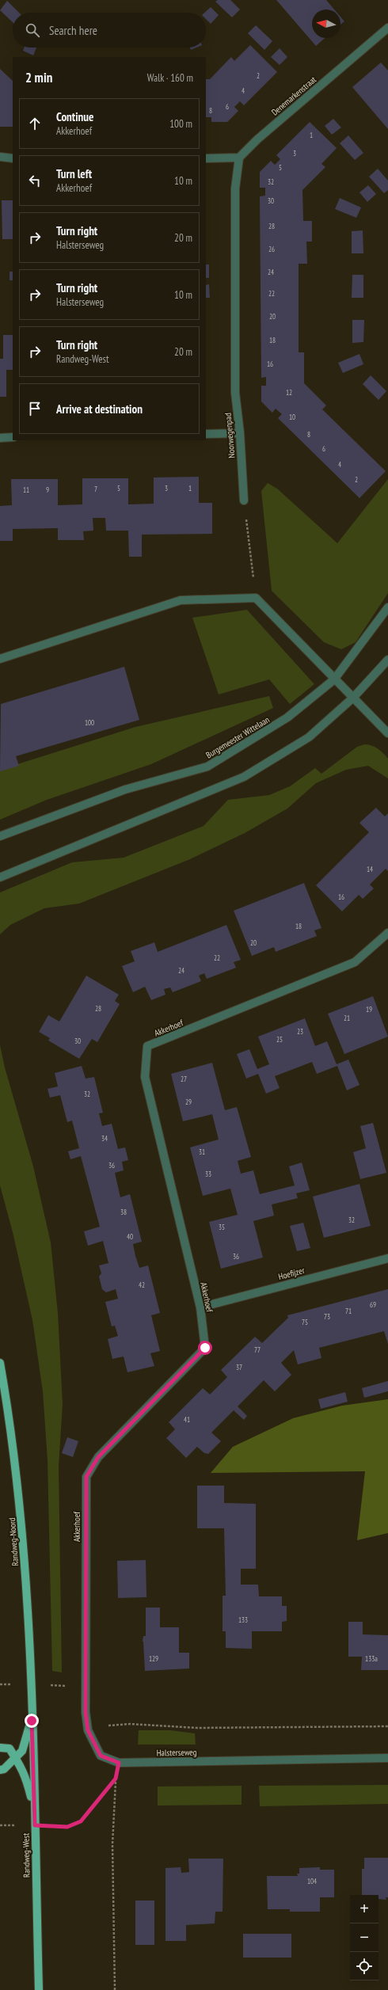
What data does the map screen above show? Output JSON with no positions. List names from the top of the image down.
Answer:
{
  "streets": {
    "main road": ["Randweg-Noord", "Randweg-West"],
    "street": [
      "Denemarkenstraat",
      "Noorwegenpad",
      "Burgemeester Wittelaan",
      "Akkerhoef",
      "Hoefijzer",
      "Halsterseweg"
    ]
  },
  "crossings": [
    ["Denemarkenstraat", "Noorwegenpad"],
    ["Akkerhoef", "Hoefijzer"],
    ["Akkerhoef", "Halsterseweg"],
    ["Randweg-Noord", "Randweg-West"]
  ],
  "house_numbers": [
    "2",
    "4",
    "6",
    "8",
    "1",
    "3",
    "5",
    "32",
    "30",
    "28",
    "26",
    "24",
    "22",
    "20",
    "18",
    "16",
    "12",
    "10",
    "8",
    "6",
    "4",
    "2",
    "5",
    "3",
    "1",
    "7",
    "11",
    "9",
    "100",
    "14",
    "16",
    "18",
    "20",
    "22",
    "24",
    "28",
    "19",
    "21",
    "23",
    "25",
    "30",
    "27",
    "32",
    "29",
    "34",
    "31",
    "36",
    "33",
    "38",
    "32",
    "35",
    "40",
    "36",
    "42",
    "69",
    "71",
    "73",
    "75",
    "77",
    "37",
    "41",
    "133",
    "129",
    "133a",
    "104"
  ],
  "north": "left",
  "page": {
    "search": "Search here",
    "heading": ["2 min", "Walk · 160 m"],
    "list": [
      ["Continue", "Akkerhoef", "100 m"],
      ["Turn left", "Akkerhoef", "10 m"],
      ["Turn right", "Halsterseweg", "20 m"],
      ["Turn right", "Halsterseweg", "10 m"],
      ["Turn right", "Randweg-West", "20 m"],
      "Arrive at destination"
    ],
    "map_buttons": ["+", "−"]
  }
}
